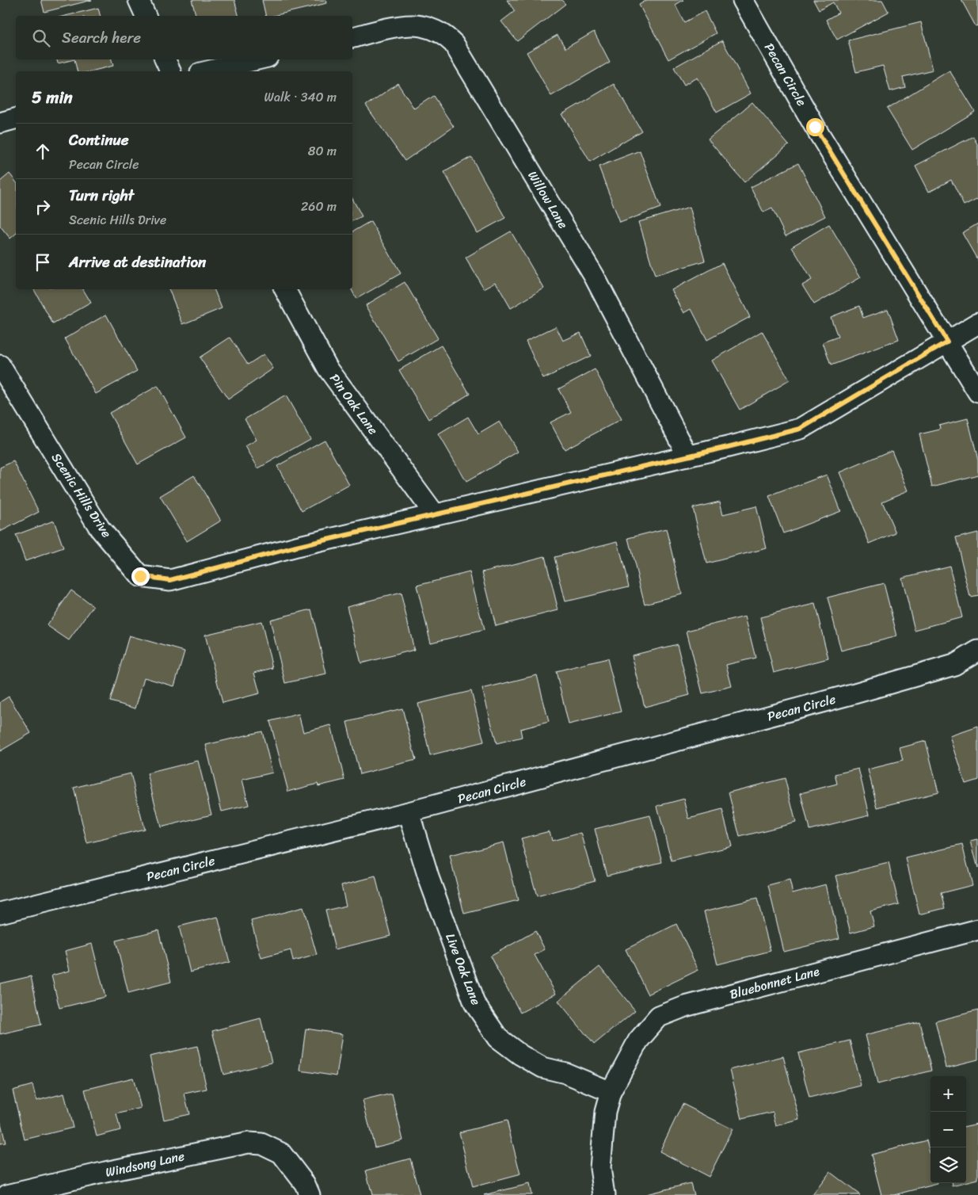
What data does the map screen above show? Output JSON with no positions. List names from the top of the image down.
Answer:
{
  "streets": {
    "street": [
      "Pecan Circle",
      "Willow Lane",
      "Pin Oak Lane",
      "Scenic Hills Drive",
      "Live Oak Lane",
      "Bluebonnet Lane",
      "Windsong Lane"
    ]
  },
  "crossings": [
    ["Pecan Circle", "Scenic Hills Drive"],
    ["Pecan Circle", "Live Oak Lane"],
    ["Willow Lane", "Scenic Hills Drive"],
    ["Pin Oak Lane", "Scenic Hills Drive"],
    ["Live Oak Lane", "Bluebonnet Lane"]
  ],
  "page": {
    "search": "Search here",
    "heading": ["5 min", "Walk · 340 m"],
    "list": [
      ["Continue", "Pecan Circle", "80 m"],
      ["Turn right", "Scenic Hills Drive", "260 m"],
      "Arrive at destination"
    ],
    "map_buttons": ["+", "−"]
  }
}
